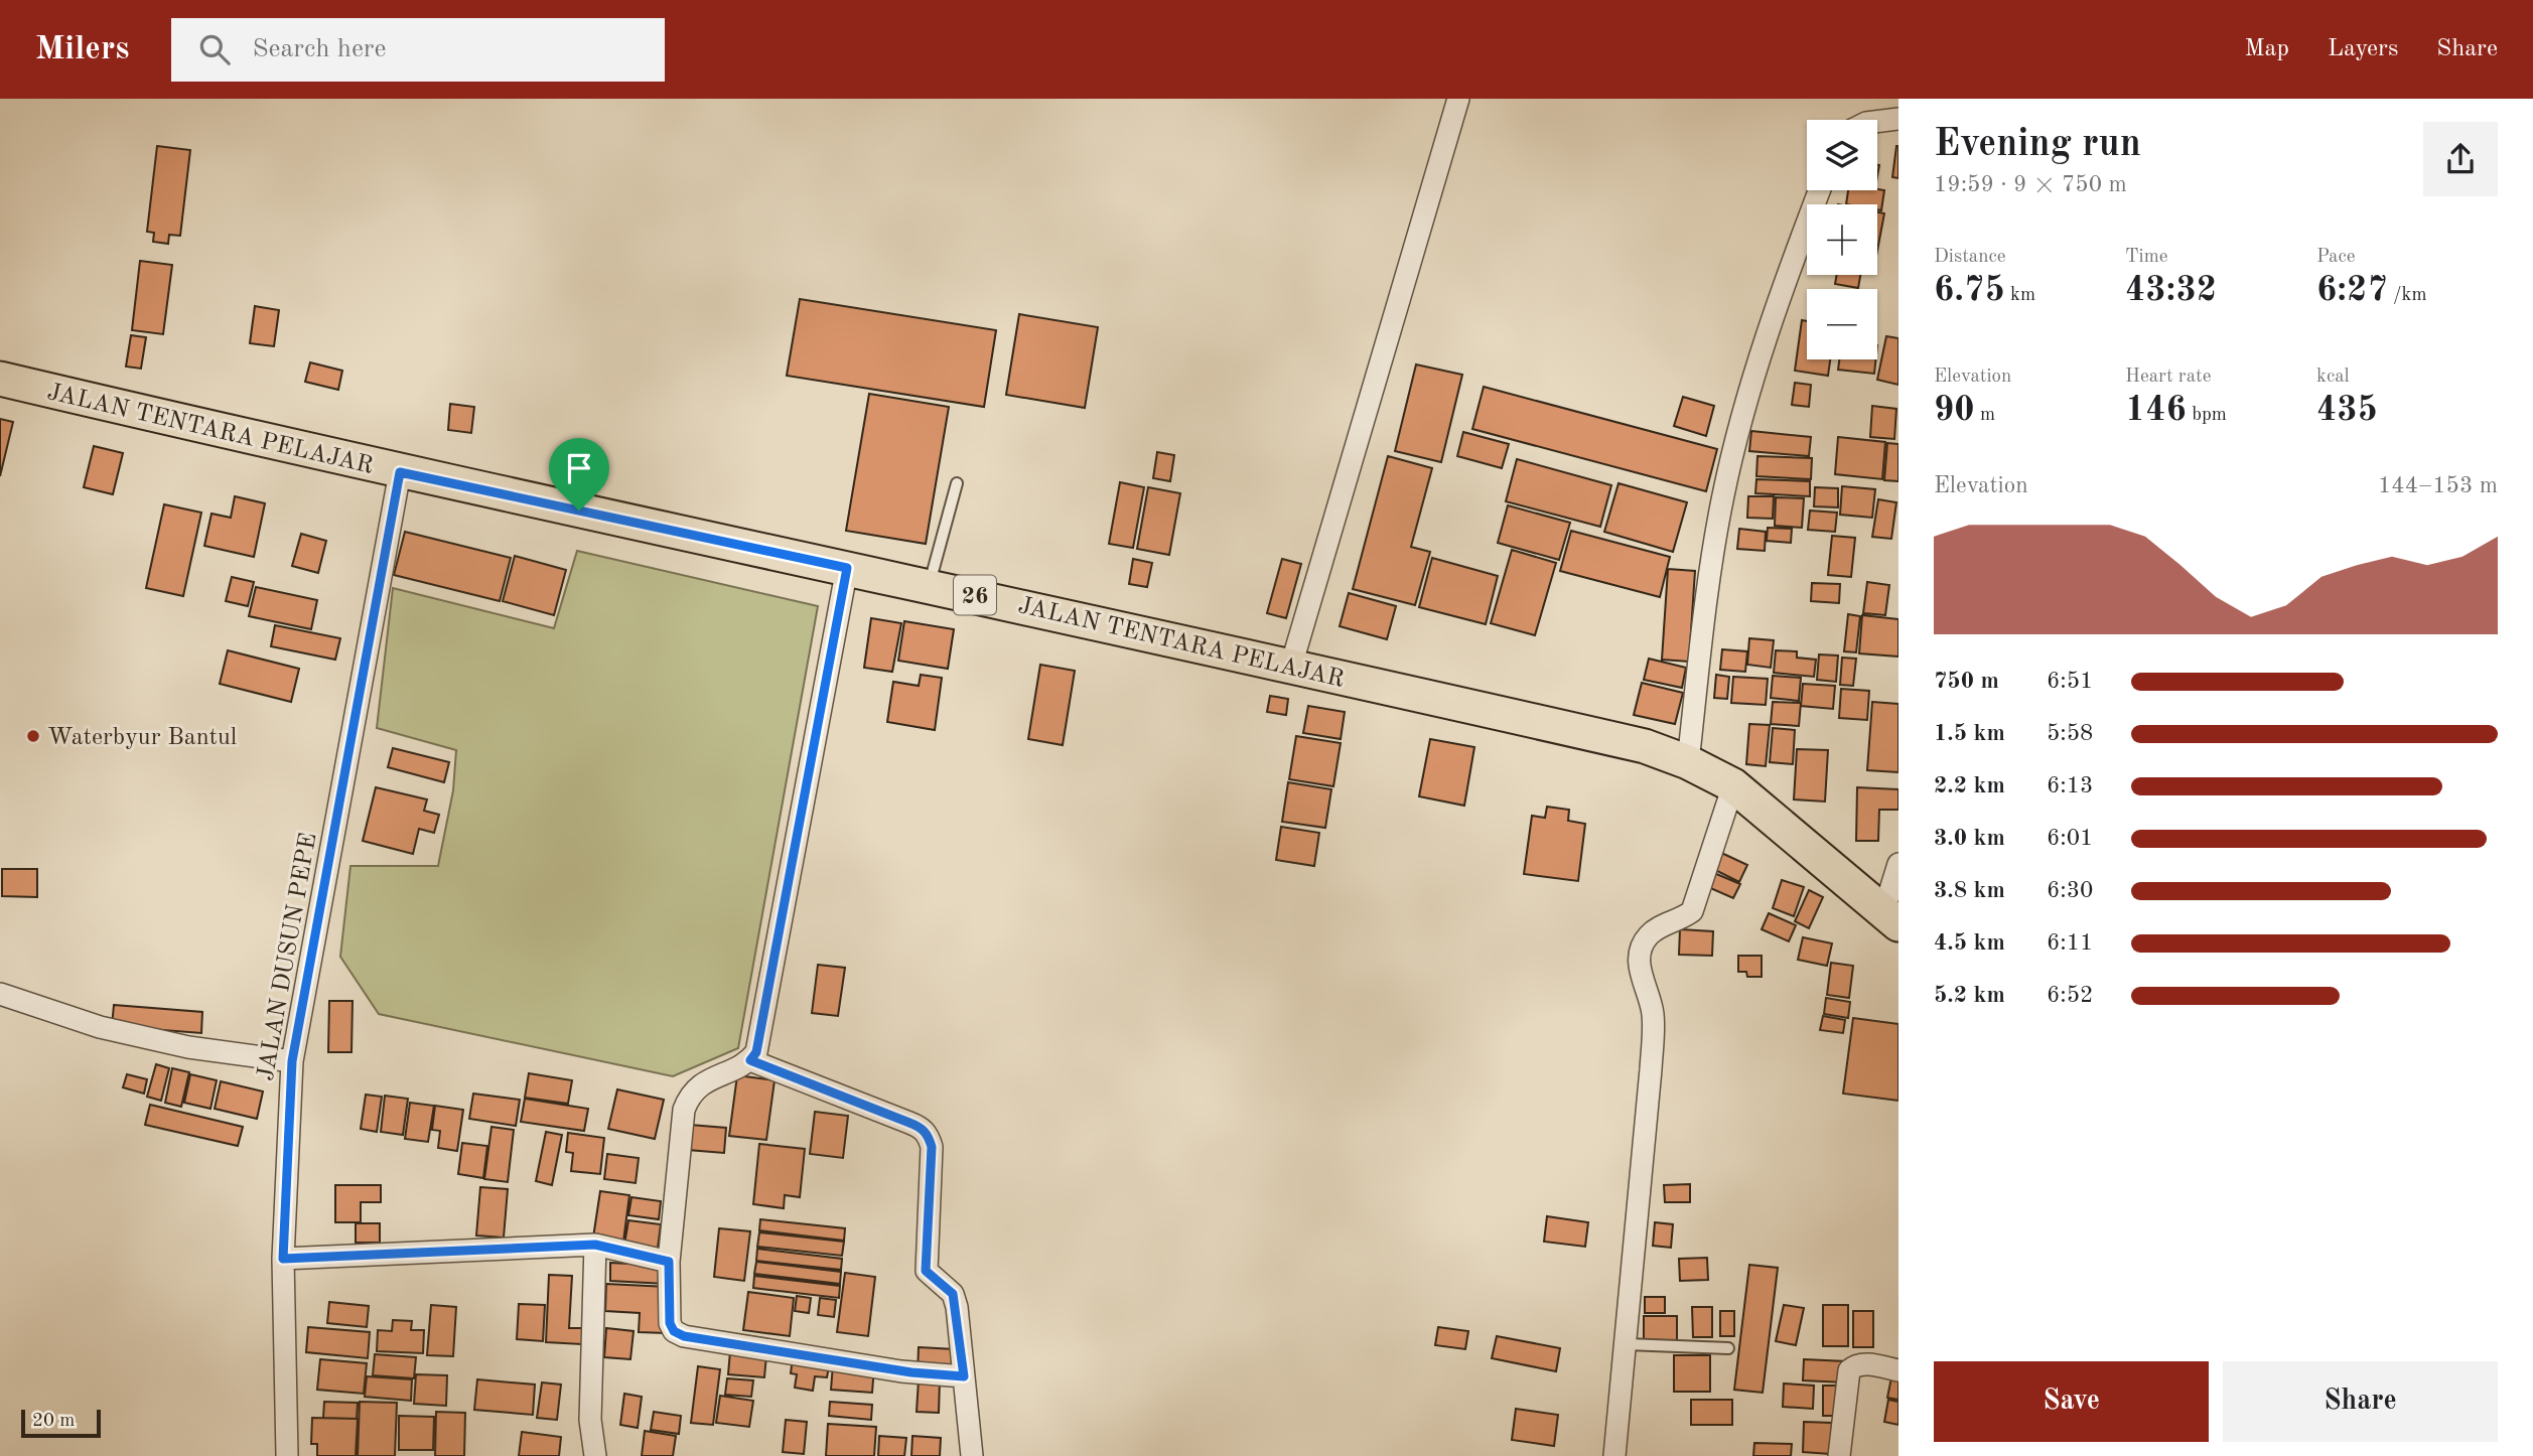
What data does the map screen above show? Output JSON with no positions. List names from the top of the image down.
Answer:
{
  "streets": {
    "main road": ["JALAN TENTARA PELAJAR", "26"],
    "street": ["JALAN DUSUN PEPE"]
  },
  "crossings": [
    ["JALAN TENTARA PELAJAR", "JALAN DUSUN PEPE"]
  ],
  "places": ["Waterbyur Bantul"],
  "scale_bar": "20 m",
  "page": {
    "header": "Milers",
    "search": "Search here",
    "nav": ["Map", "Layers", "Share"],
    "heading": ["Evening run", "19:59 · 9 × 750 m"],
    "map_buttons": ["+", "−"],
    "stats": [
      ["Distance", "6.75 km"],
      ["Time", "43:32"],
      ["Pace", "6:27 /km"],
      ["Elevation", "90 m"],
      ["Heart rate", "146 bpm"],
      ["kcal", "435"]
    ],
    "chart": ["Elevation", "144–153 m"],
    "list": [
      {
        "name": "750 m",
        "note": "6:51"
      },
      {
        "name": "1.5 km",
        "note": "5:58"
      },
      {
        "name": "2.2 km",
        "note": "6:13"
      },
      {
        "name": "3.0 km",
        "note": "6:01"
      },
      {
        "name": "3.8 km",
        "note": "6:30"
      },
      {
        "name": "4.5 km",
        "note": "6:11"
      },
      {
        "name": "5.2 km",
        "note": "6:52"
      }
    ],
    "buttons": ["Save", "Share"],
    "scale": "20 m"
  }
}
